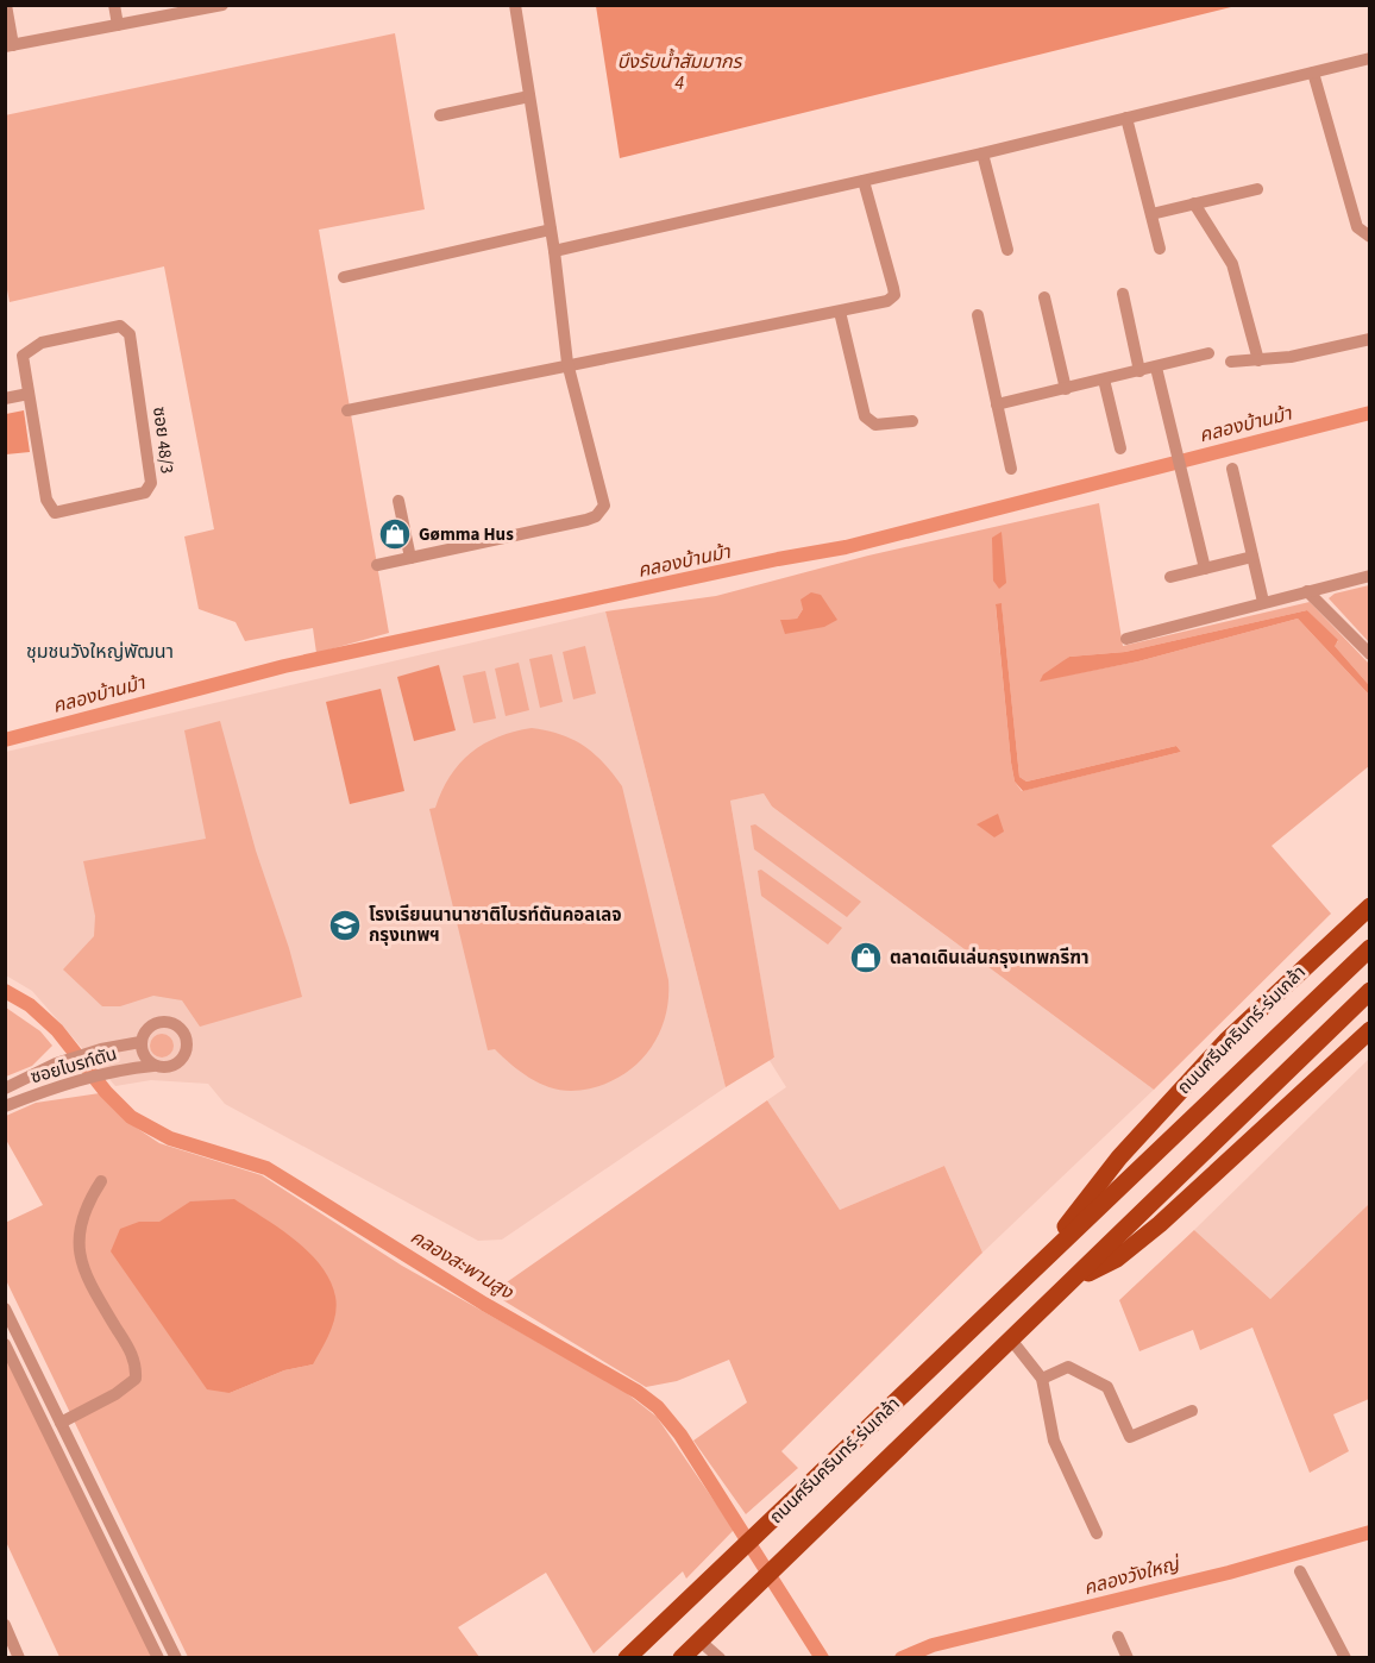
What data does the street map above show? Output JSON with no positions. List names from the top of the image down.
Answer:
{
  "streets": {
    "main road": ["ถนนศรีนครินทร์-ร่มเกล้า"],
    "street": ["ซอย 48/3", "ซอยไบรท์ตัน"]
  },
  "districts": ["ชุมชนวังใหญ่พัฒนา"],
  "water": [
    "บึงรับน้ำสัมมากร 4",
    "คลองบ้านม้า",
    "คลองสะพานสูง",
    "คลองวังใหญ่"
  ],
  "places": {
    "shop": ["Gømma Hus", "ตลาดเดินเล่นกรุงเทพกรีฑา"],
    "school or university": ["โรงเรียนนานาชาติไบรท์ตันคอลเลจ กรุงเทพฯ"]
  }
}
